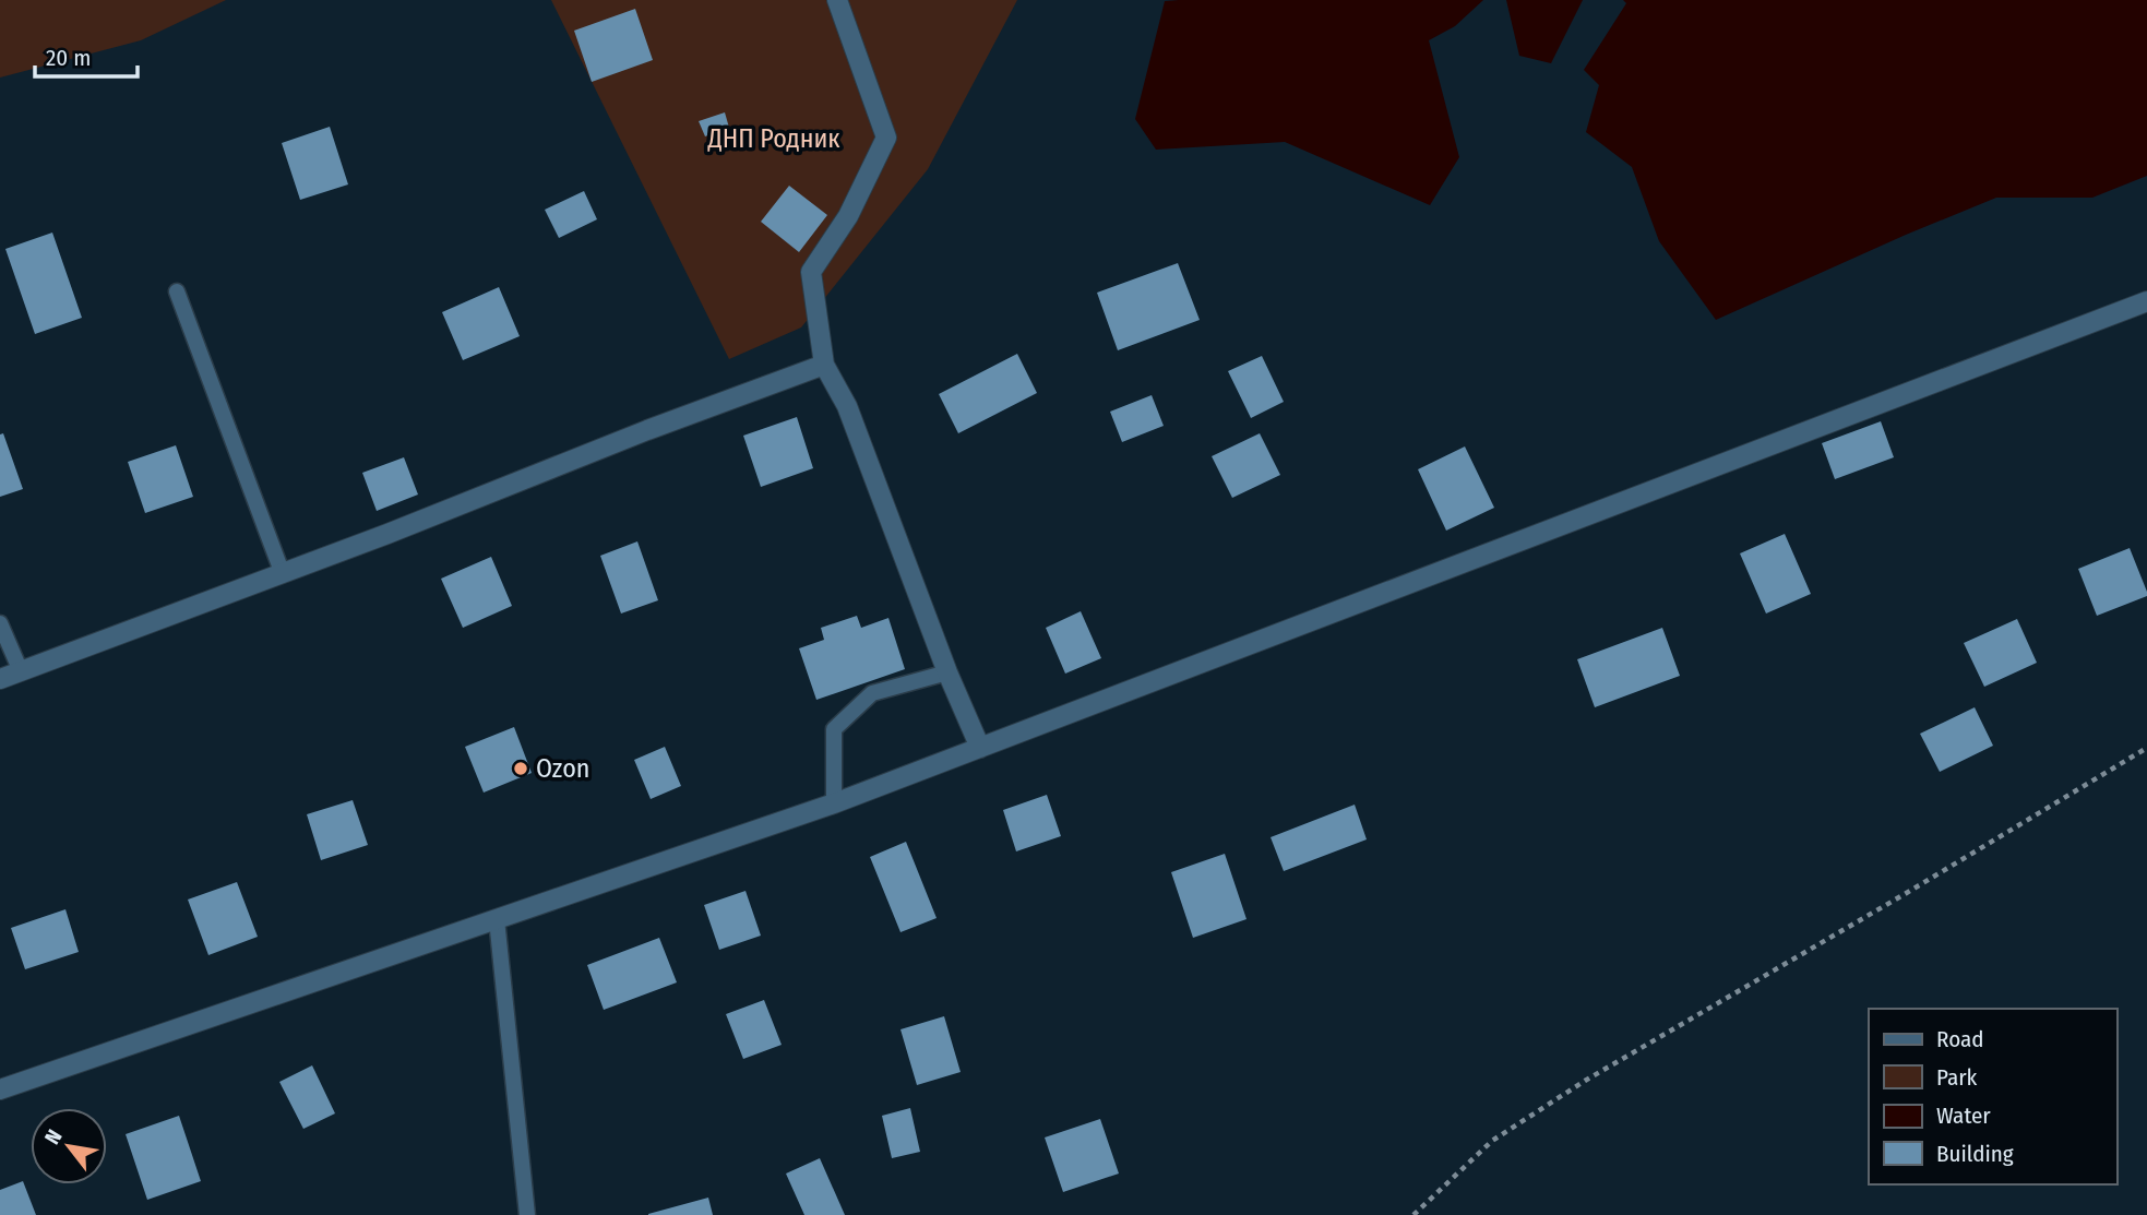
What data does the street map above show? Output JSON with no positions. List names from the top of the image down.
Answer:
{
  "parks": ["ДНП Родник"],
  "places": ["Ozon"],
  "legend": [
    "Road",
    "Park",
    "Water",
    "Building"
  ],
  "scale_bar": "20 m",
  "north": "top left"
}
